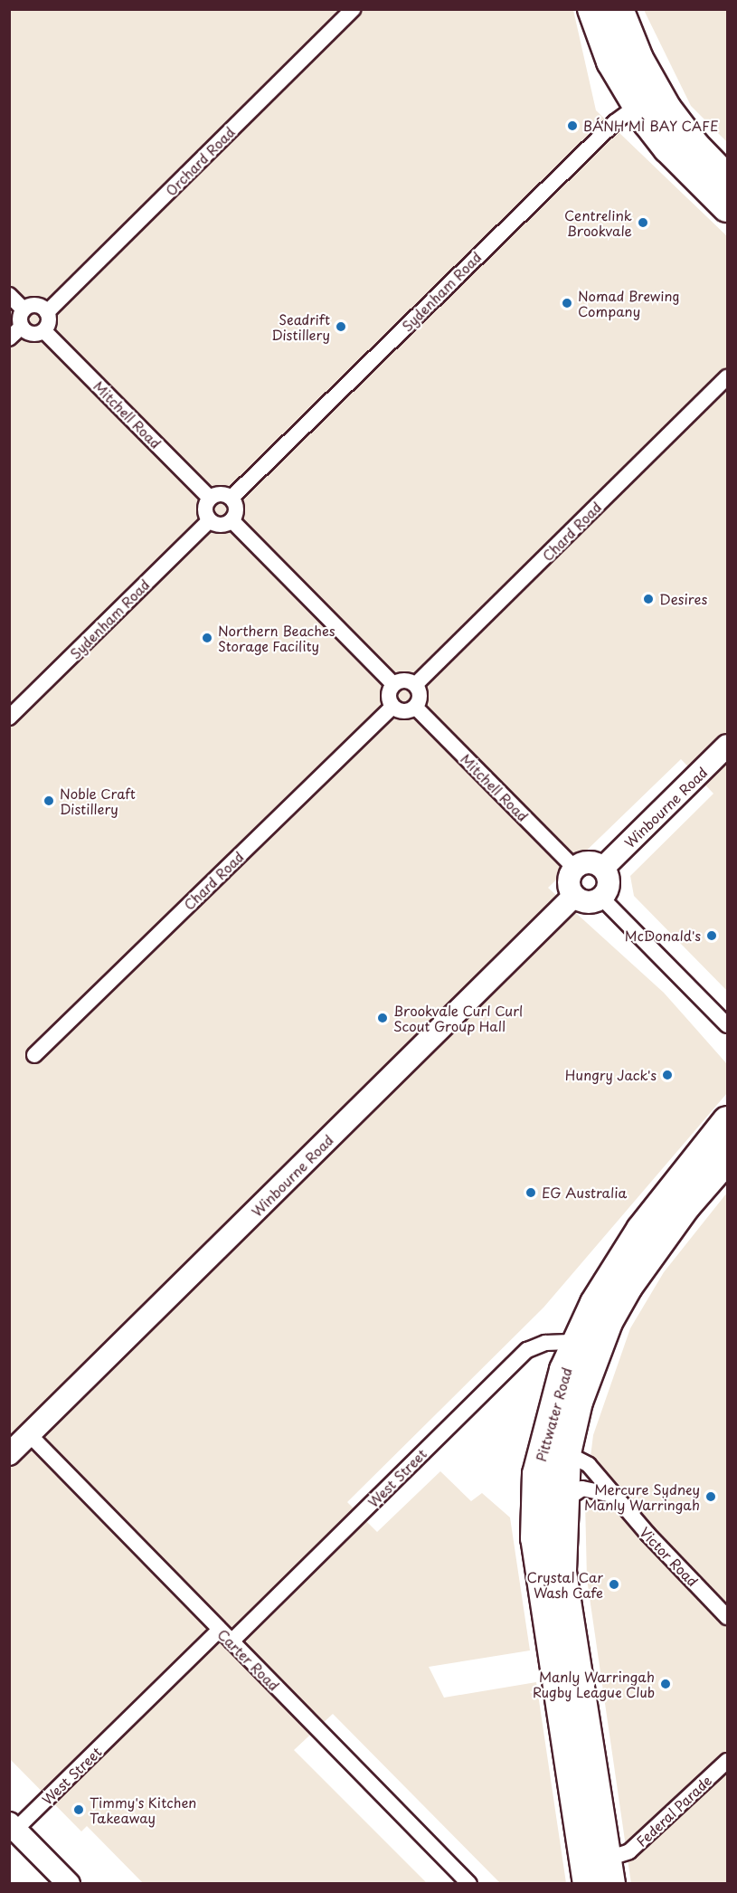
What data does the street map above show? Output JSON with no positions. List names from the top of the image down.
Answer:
{
  "streets": {
    "highway": ["Pittwater Road"],
    "main road": ["Winbourne Road"],
    "street": [
      "Orchard Road",
      "Sydenham Road",
      "Mitchell Road",
      "Chard Road",
      "West Street",
      "Victor Road",
      "Carter Road",
      "Federal Parade"
    ]
  },
  "crossings": [
    ["Orchard Road", "Mitchell Road"],
    ["Sydenham Road", "Mitchell Road"],
    ["Mitchell Road", "Chard Road"],
    ["Mitchell Road", "Winbourne Road"],
    ["Winbourne Road", "Carter Road"],
    ["Pittwater Road", "West Street"],
    ["Pittwater Road", "Victor Road"],
    ["Pittwater Road", "Federal Parade"],
    ["West Street", "Carter Road"]
  ],
  "places": [
    "BÁNH MÌ BAY CAFE",
    "Centrelink Brookvale",
    "Nomad Brewing Company",
    "Seadrift Distillery",
    "Desires",
    "Northern Beaches Storage Facility",
    "Noble Craft Distillery",
    "McDonald's",
    "Brookvale Curl Curl Scout Group Hall",
    "Hungry Jack's",
    "EG Australia",
    "Mercure Sydney Manly Warringah",
    "Crystal Car Wash Cafe",
    "Manly Warringah Rugby League Club",
    "Timmy's Kitchen Takeaway"
  ]
}
